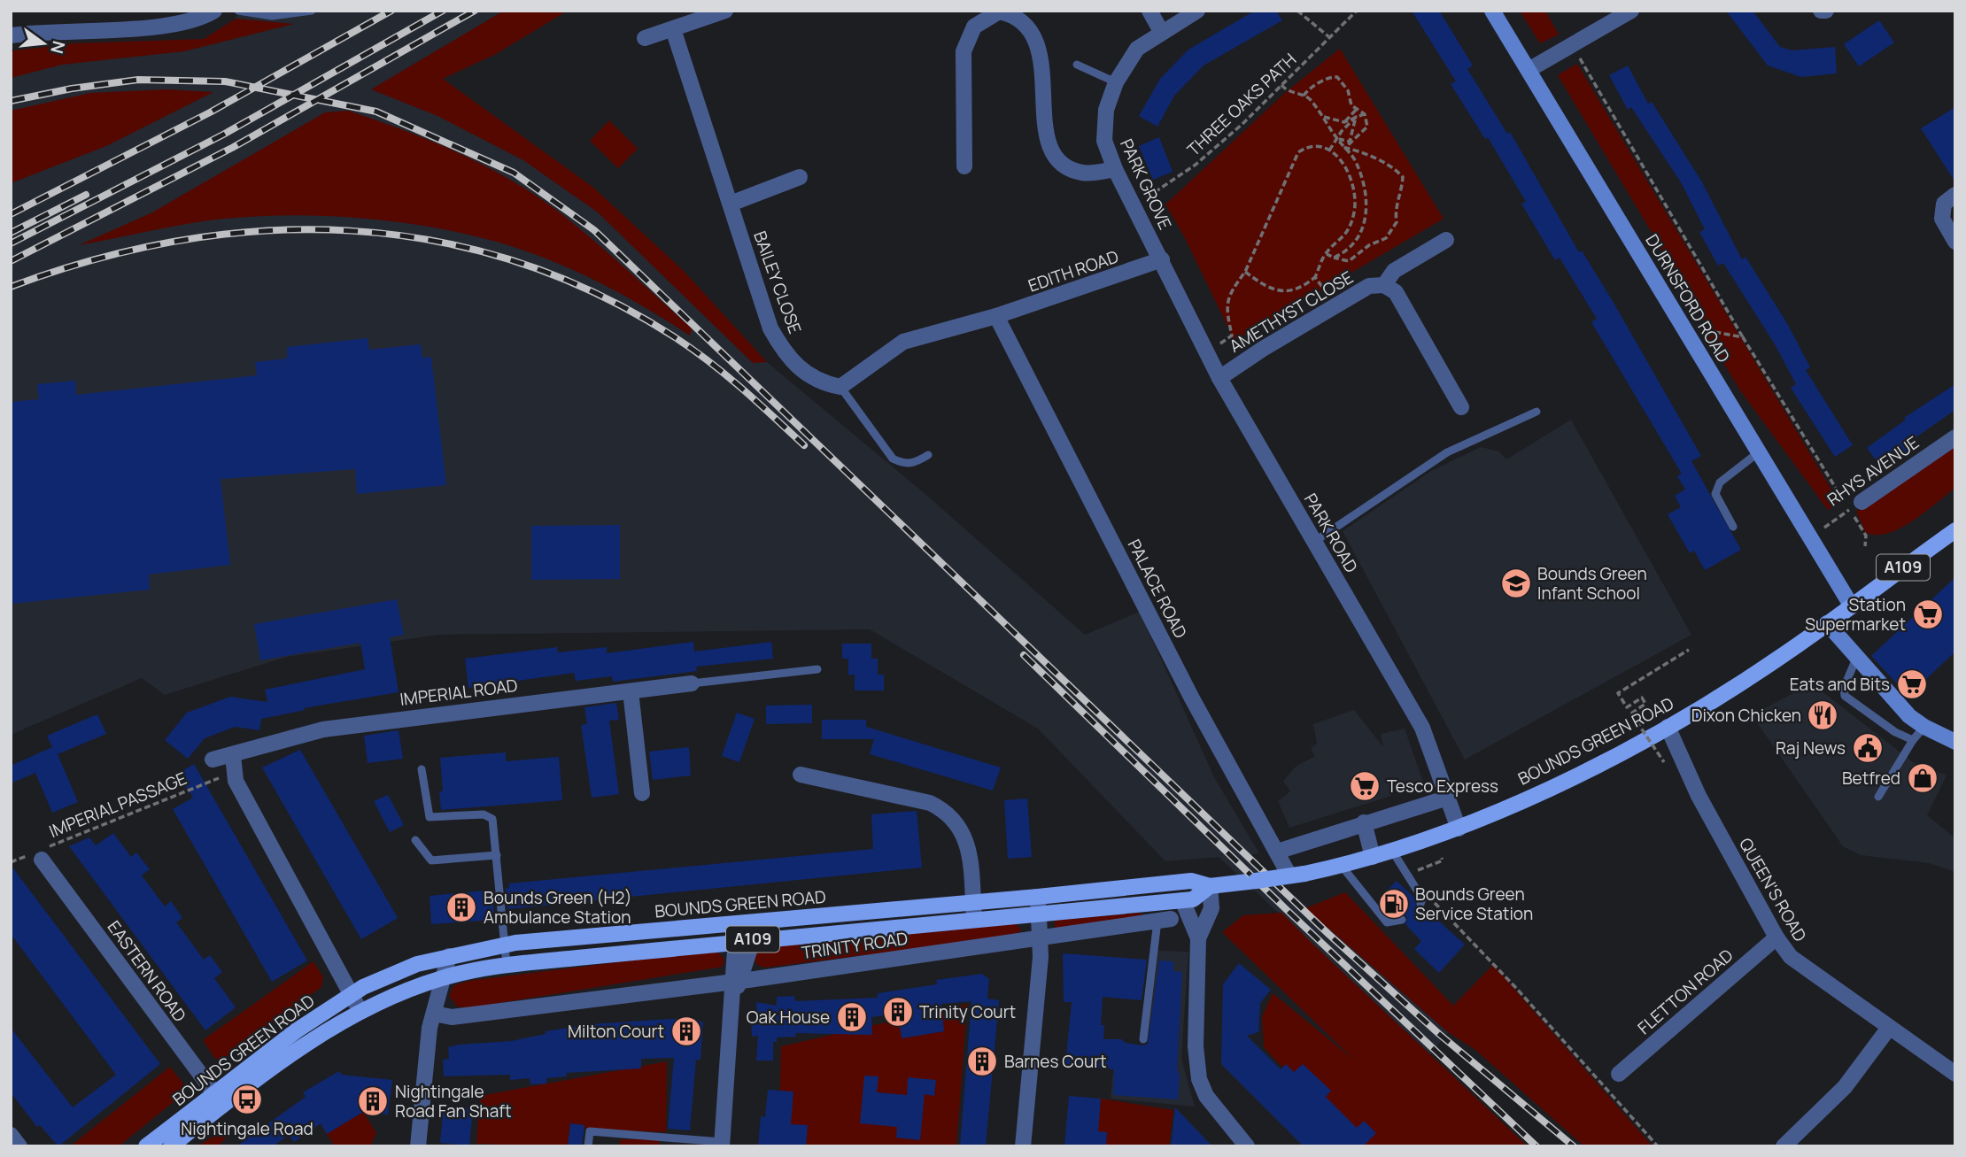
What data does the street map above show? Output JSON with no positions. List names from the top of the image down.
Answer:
{
  "streets": {
    "main road": ["DURNSFORD ROAD", "A109", "BOUNDS GREEN ROAD"],
    "street": [
      "PARK GROVE",
      "EDITH ROAD",
      "BAILEY CLOSE",
      "AMETHYST CLOSE",
      "RHYS AVENUE",
      "PARK ROAD",
      "PALACE ROAD",
      "IMPERIAL ROAD",
      "QUEEN'S ROAD",
      "TRINITY ROAD",
      "EASTERN ROAD",
      "FLETTON ROAD"
    ],
    "path": ["THREE OAKS PATH", "IMPERIAL PASSAGE"]
  },
  "crossings": [
    ["THREE OAKS PATH", "PARK GROVE"],
    ["PARK GROVE", "EDITH ROAD"],
    ["PARK GROVE", "PARK ROAD"],
    ["EDITH ROAD", "PARK ROAD"],
    ["EDITH ROAD", "PALACE ROAD"],
    ["DURNSFORD ROAD", "RHYS AVENUE"],
    ["DURNSFORD ROAD", "BOUNDS GREEN ROAD"],
    ["AMETHYST CLOSE", "PARK ROAD"],
    ["PARK ROAD", "BOUNDS GREEN ROAD"],
    ["PALACE ROAD", "BOUNDS GREEN ROAD"],
    ["IMPERIAL ROAD", "IMPERIAL PASSAGE"],
    ["BOUNDS GREEN ROAD", "QUEEN'S ROAD"],
    ["BOUNDS GREEN ROAD", "EASTERN ROAD"],
    ["IMPERIAL PASSAGE", "EASTERN ROAD"],
    ["QUEEN'S ROAD", "FLETTON ROAD"]
  ],
  "places": {
    "school or university": ["Bounds Green Infant School"],
    "supermarket": ["Station Supermarket", "Eats and Bits", "Tesco Express"],
    "restaurant": ["Dixon Chicken"],
    "public building": ["Raj News"],
    "shop": ["Betfred"],
    "fuel station": ["Bounds Green Service Station"],
    "building": [
      "Bounds Green (H2) Ambulance Station",
      "Trinity Court",
      "Oak House",
      "Milton Court",
      "Barnes Court",
      "Nightingale Road Fan Shaft"
    ],
    "bus stop": ["Nightingale Road"]
  },
  "north": "right"
}
